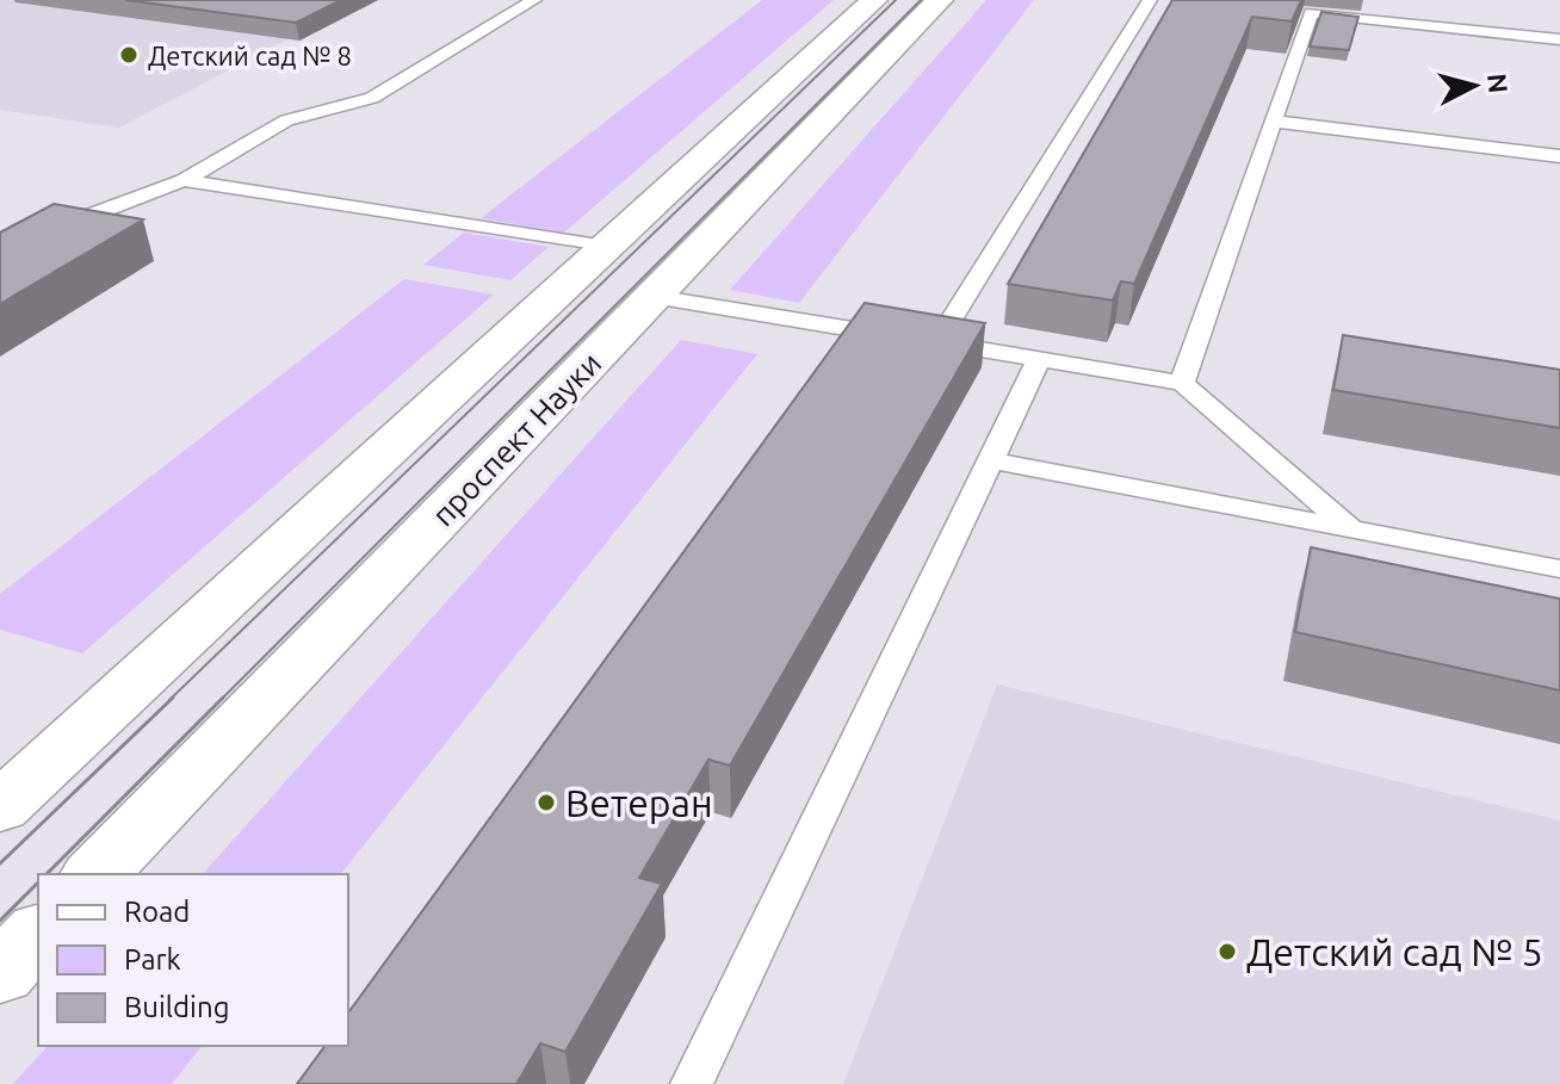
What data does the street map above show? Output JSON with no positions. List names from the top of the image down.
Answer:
{
  "streets": {
    "main road": ["проспект Науки"]
  },
  "places": ["Детский сад № 8", "Ветеран", "Детский сад № 5"],
  "legend": ["Road", "Park", "Building"],
  "north": "right"
}
